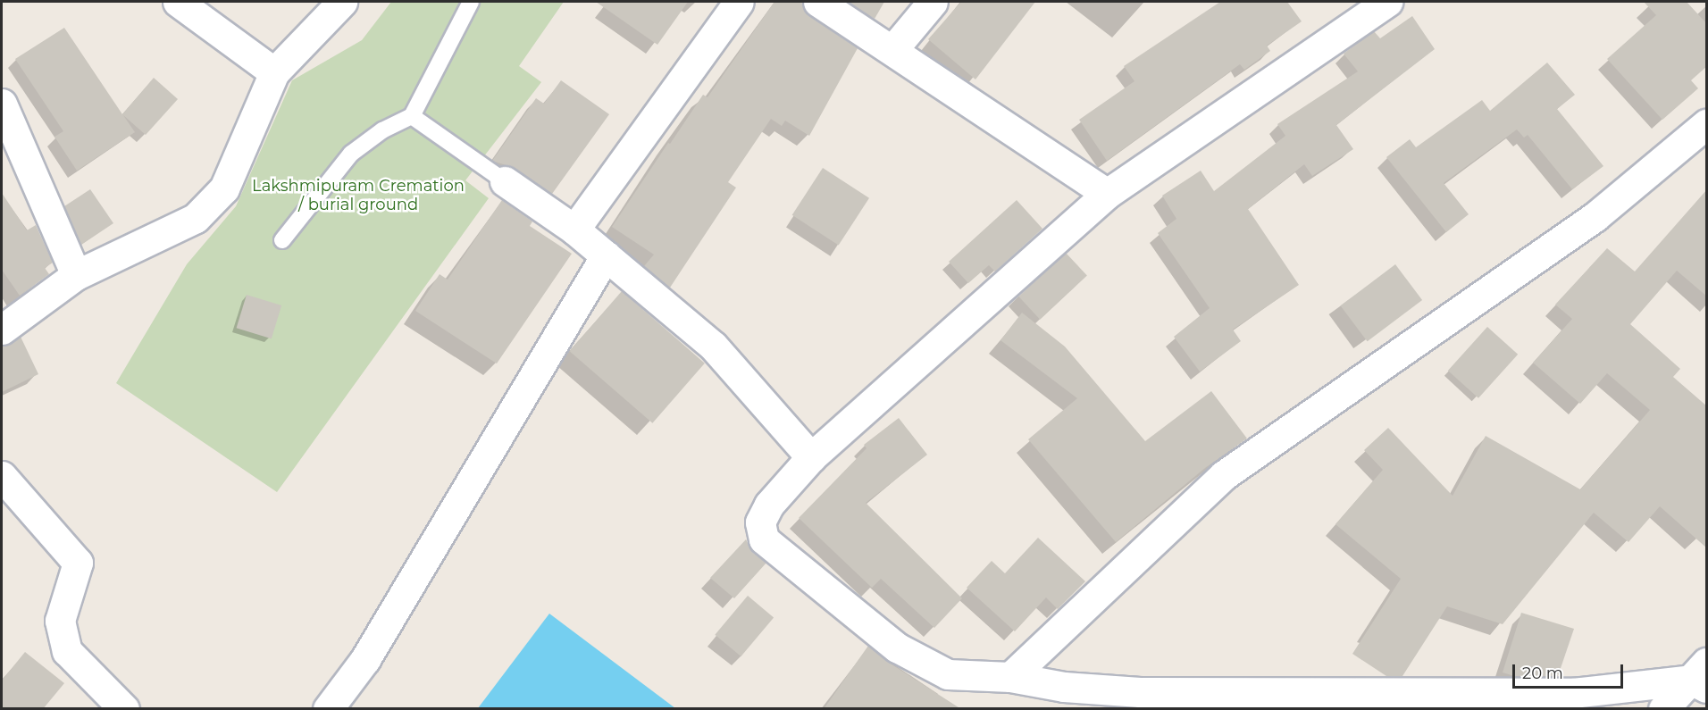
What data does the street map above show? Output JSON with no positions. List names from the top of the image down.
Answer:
{
  "parks": ["Lakshmipuram Cremation / burial ground"],
  "scale_bar": "20 m"
}
